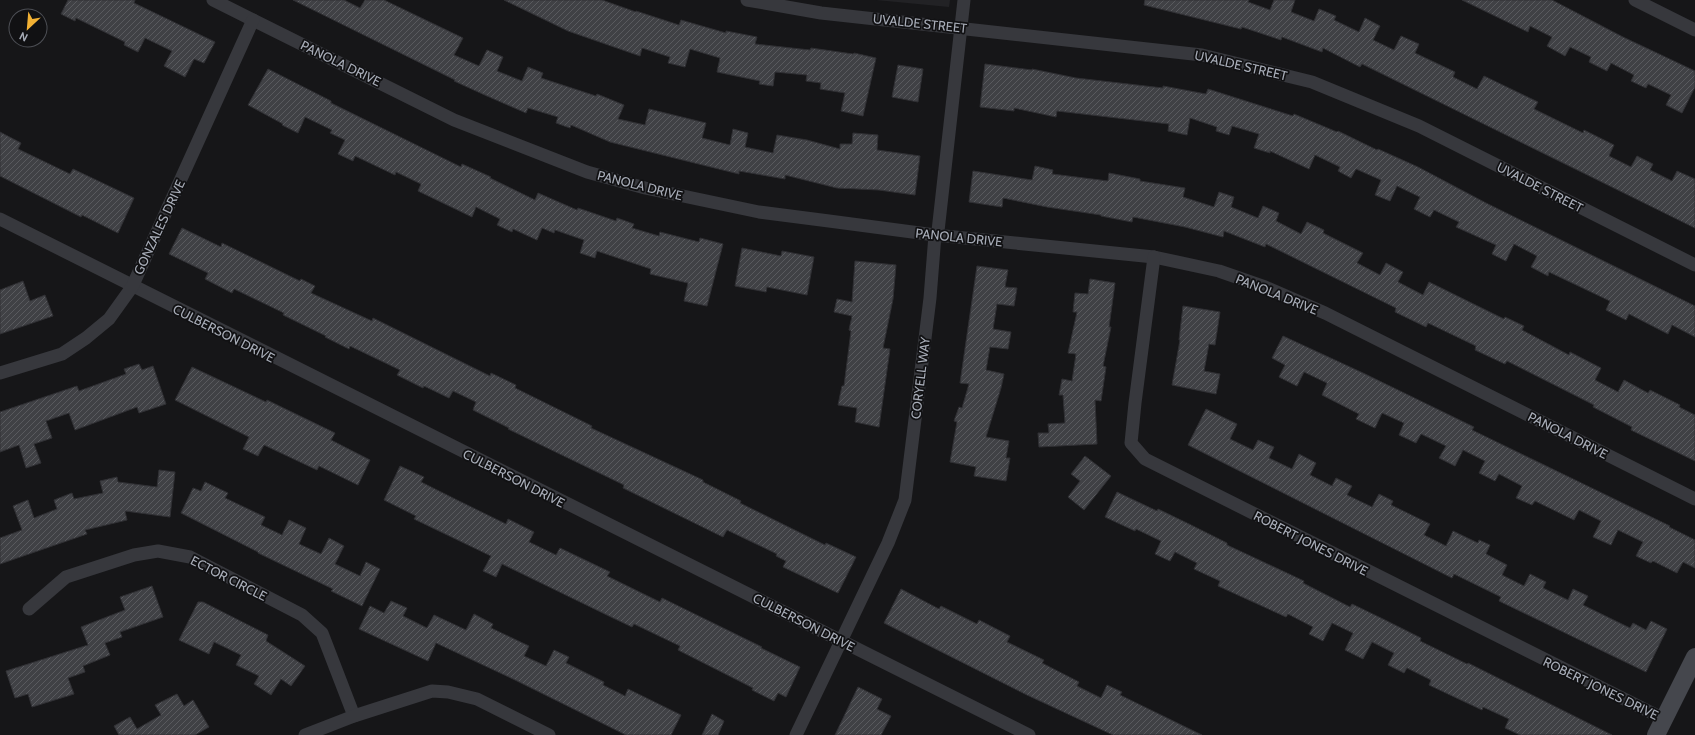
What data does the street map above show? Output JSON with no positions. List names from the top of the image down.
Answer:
{
  "streets": {
    "street": [
      "UVALDE STREET",
      "PANOLA DRIVE",
      "GONZALES DRIVE",
      "CULBERSON DRIVE",
      "CORYELL WAY",
      "ROBERT JONES DRIVE",
      "ECTOR CIRCLE"
    ]
  },
  "crossings": [
    ["UVALDE STREET", "CORYELL WAY"],
    ["PANOLA DRIVE", "GONZALES DRIVE"],
    ["PANOLA DRIVE", "CORYELL WAY"],
    ["PANOLA DRIVE", "ROBERT JONES DRIVE"],
    ["GONZALES DRIVE", "CULBERSON DRIVE"],
    ["CULBERSON DRIVE", "CORYELL WAY"]
  ],
  "north": "bottom left"
}
